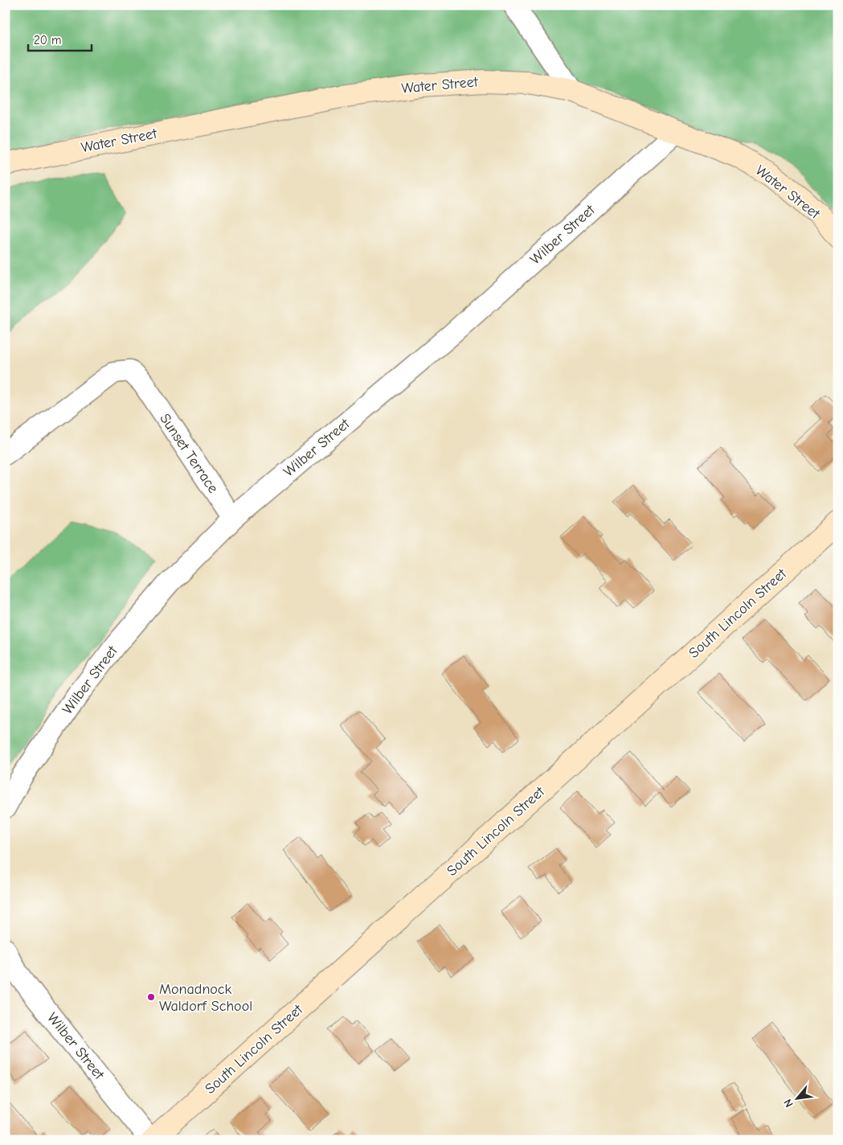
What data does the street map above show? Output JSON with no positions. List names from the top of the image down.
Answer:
{
  "streets": {
    "street": [
      "Water Street",
      "Wilber Street",
      "Sunset Terrace",
      "South Lincoln Street"
    ]
  },
  "crossings": [
    ["Water Street", "Wilber Street"],
    ["Wilber Street", "Sunset Terrace"],
    ["Wilber Street", "South Lincoln Street"]
  ],
  "places": ["Monadnock Waldorf School"],
  "scale_bar": "20 m",
  "north": "bottom left"
}
